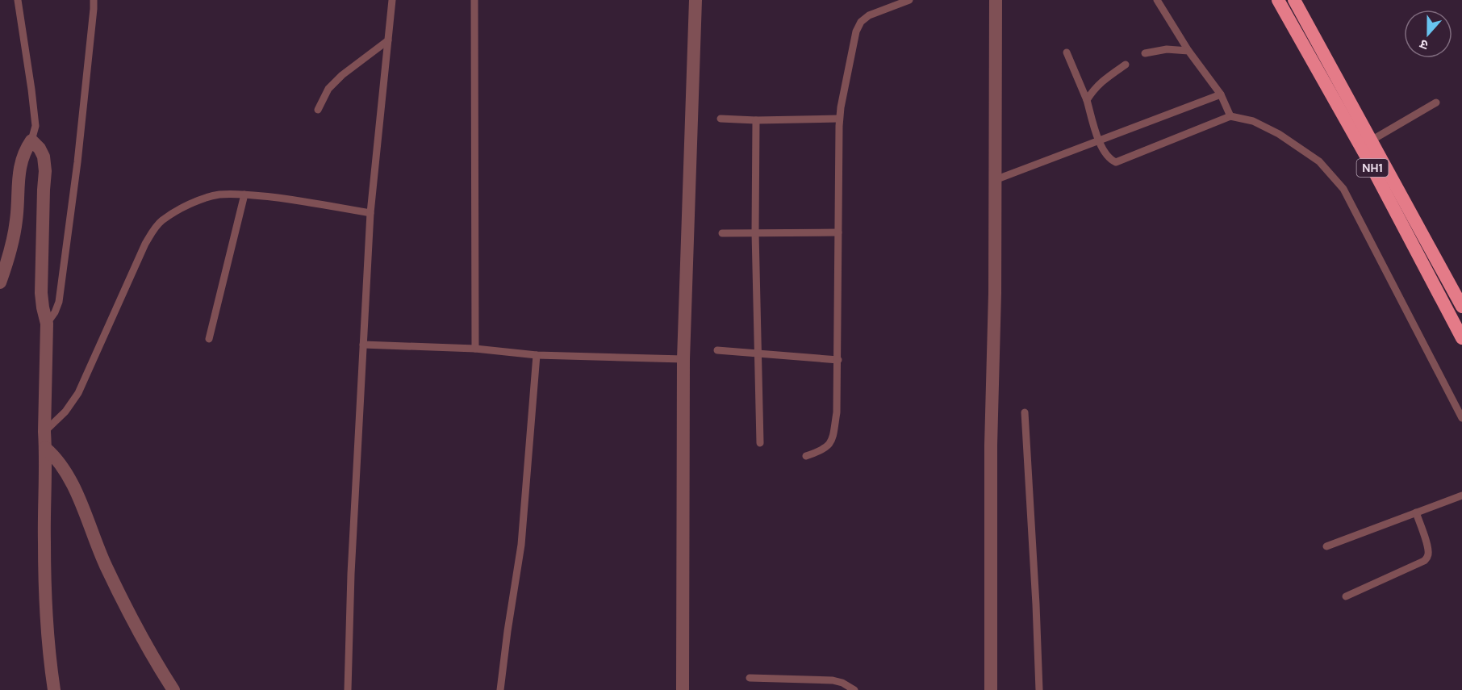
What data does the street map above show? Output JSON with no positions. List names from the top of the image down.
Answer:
{
  "streets": {
    "highway": ["NH1"]
  },
  "north": "bottom"
}
